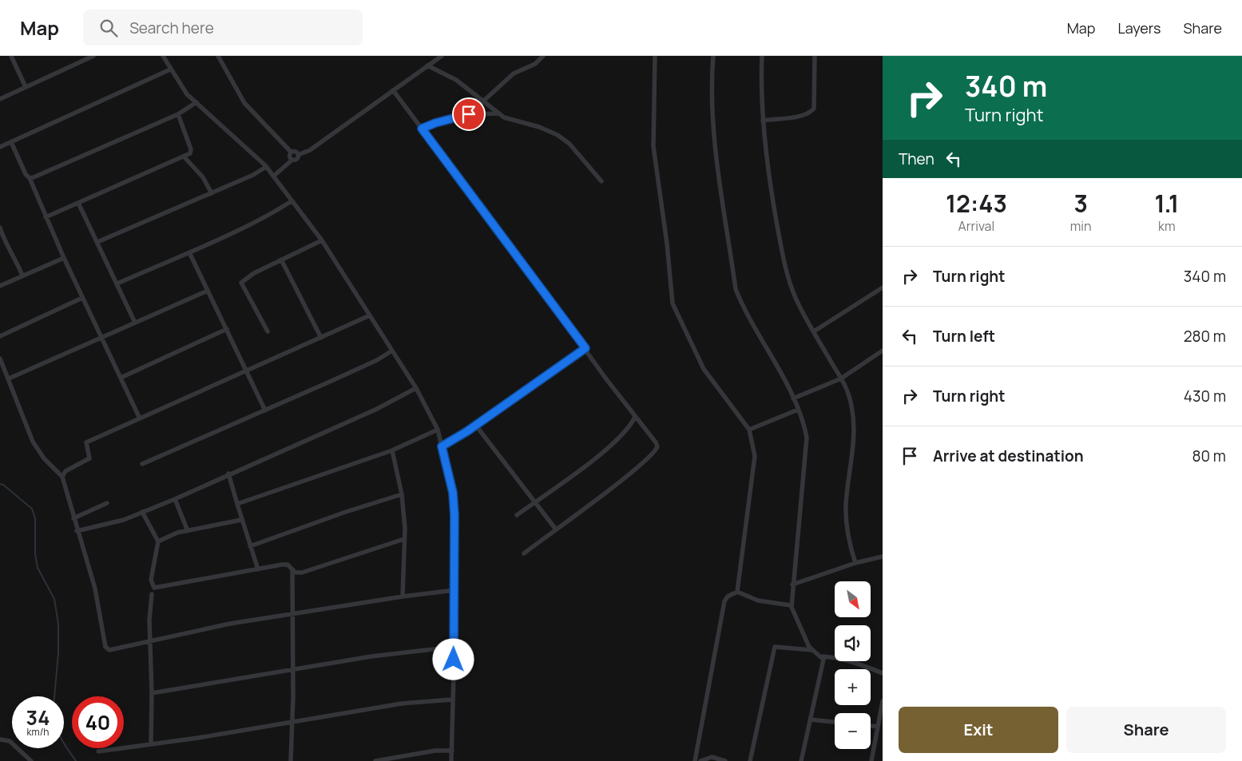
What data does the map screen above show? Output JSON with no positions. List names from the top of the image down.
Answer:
{
  "north": "bottom right",
  "page": {
    "header": "Map",
    "search": "Search here",
    "nav": ["Map", "Layers", "Share"],
    "turn": ["340 m", "Turn right"],
    "then": "Then",
    "eta": [
      "12:43",
      "Arrival",
      "3",
      "min",
      "1.1",
      "km"
    ],
    "list": [
      {
        "name": "Turn right",
        "value": "340 m"
      },
      {
        "name": "Turn left",
        "value": "280 m"
      },
      {
        "name": "Turn right",
        "value": "430 m"
      },
      {
        "name": "Arrive at destination",
        "value": "80 m"
      }
    ],
    "map_buttons": ["+", "−"],
    "speed": "34 km/h",
    "limit": "40",
    "buttons": ["Exit", "Share"]
  }
}
